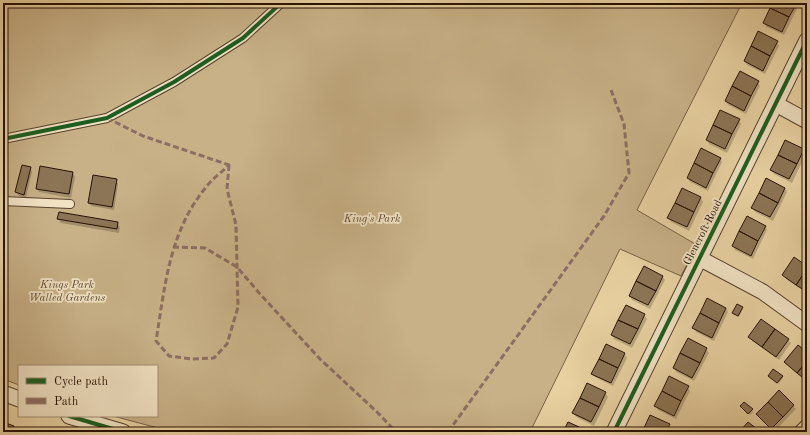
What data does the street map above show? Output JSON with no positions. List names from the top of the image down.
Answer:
{
  "streets": {
    "street": ["Glencroft Road"]
  },
  "parks": ["King's Park", "Kings Park Walled Gardens"],
  "legend": ["Cycle path", "Path"]
}
